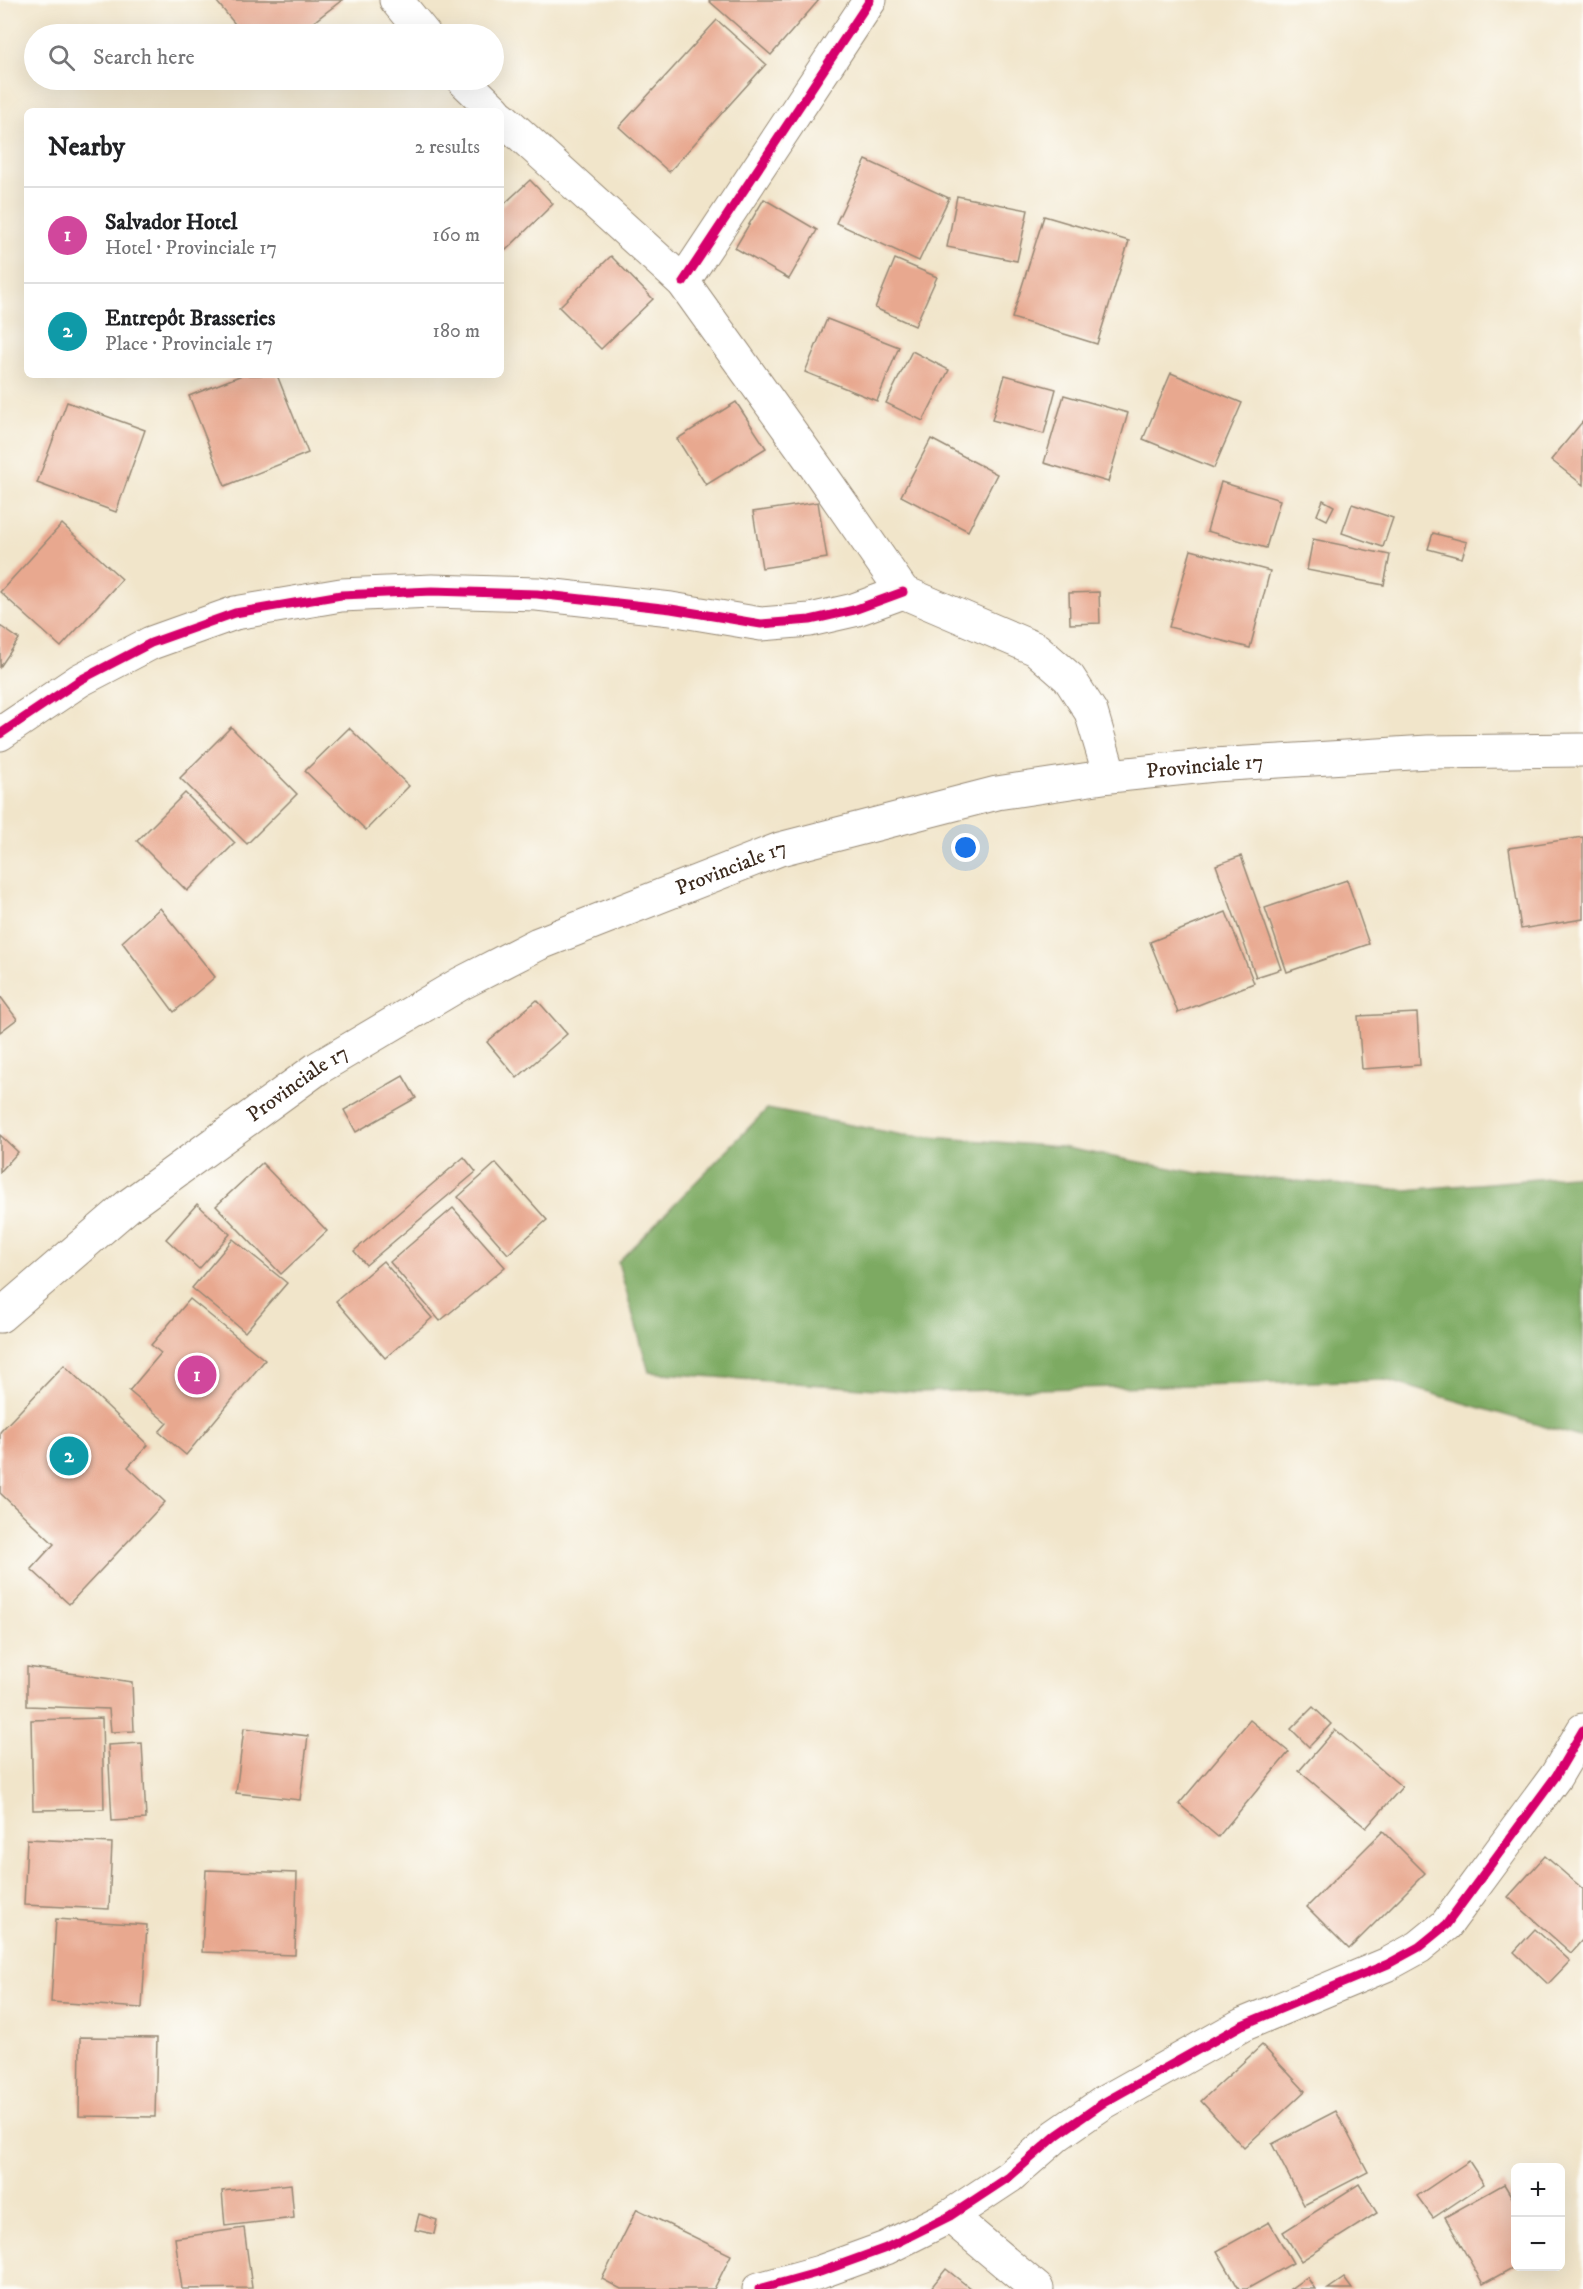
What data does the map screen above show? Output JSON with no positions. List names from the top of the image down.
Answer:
{
  "streets": {
    "street": ["Provinciale 17"]
  },
  "page": {
    "search": "Search here",
    "heading": ["Nearby", "2 results"],
    "list": [
      {
        "mark": "1",
        "name": "Salvador Hotel",
        "note": "Hotel · Provinciale 17",
        "value": "160 m"
      },
      {
        "mark": "2",
        "name": "Entrepôt Brasseries",
        "note": "Place · Provinciale 17",
        "value": "180 m"
      }
    ],
    "pins": ["1", "2"],
    "map_buttons": ["+", "−"]
  }
}
